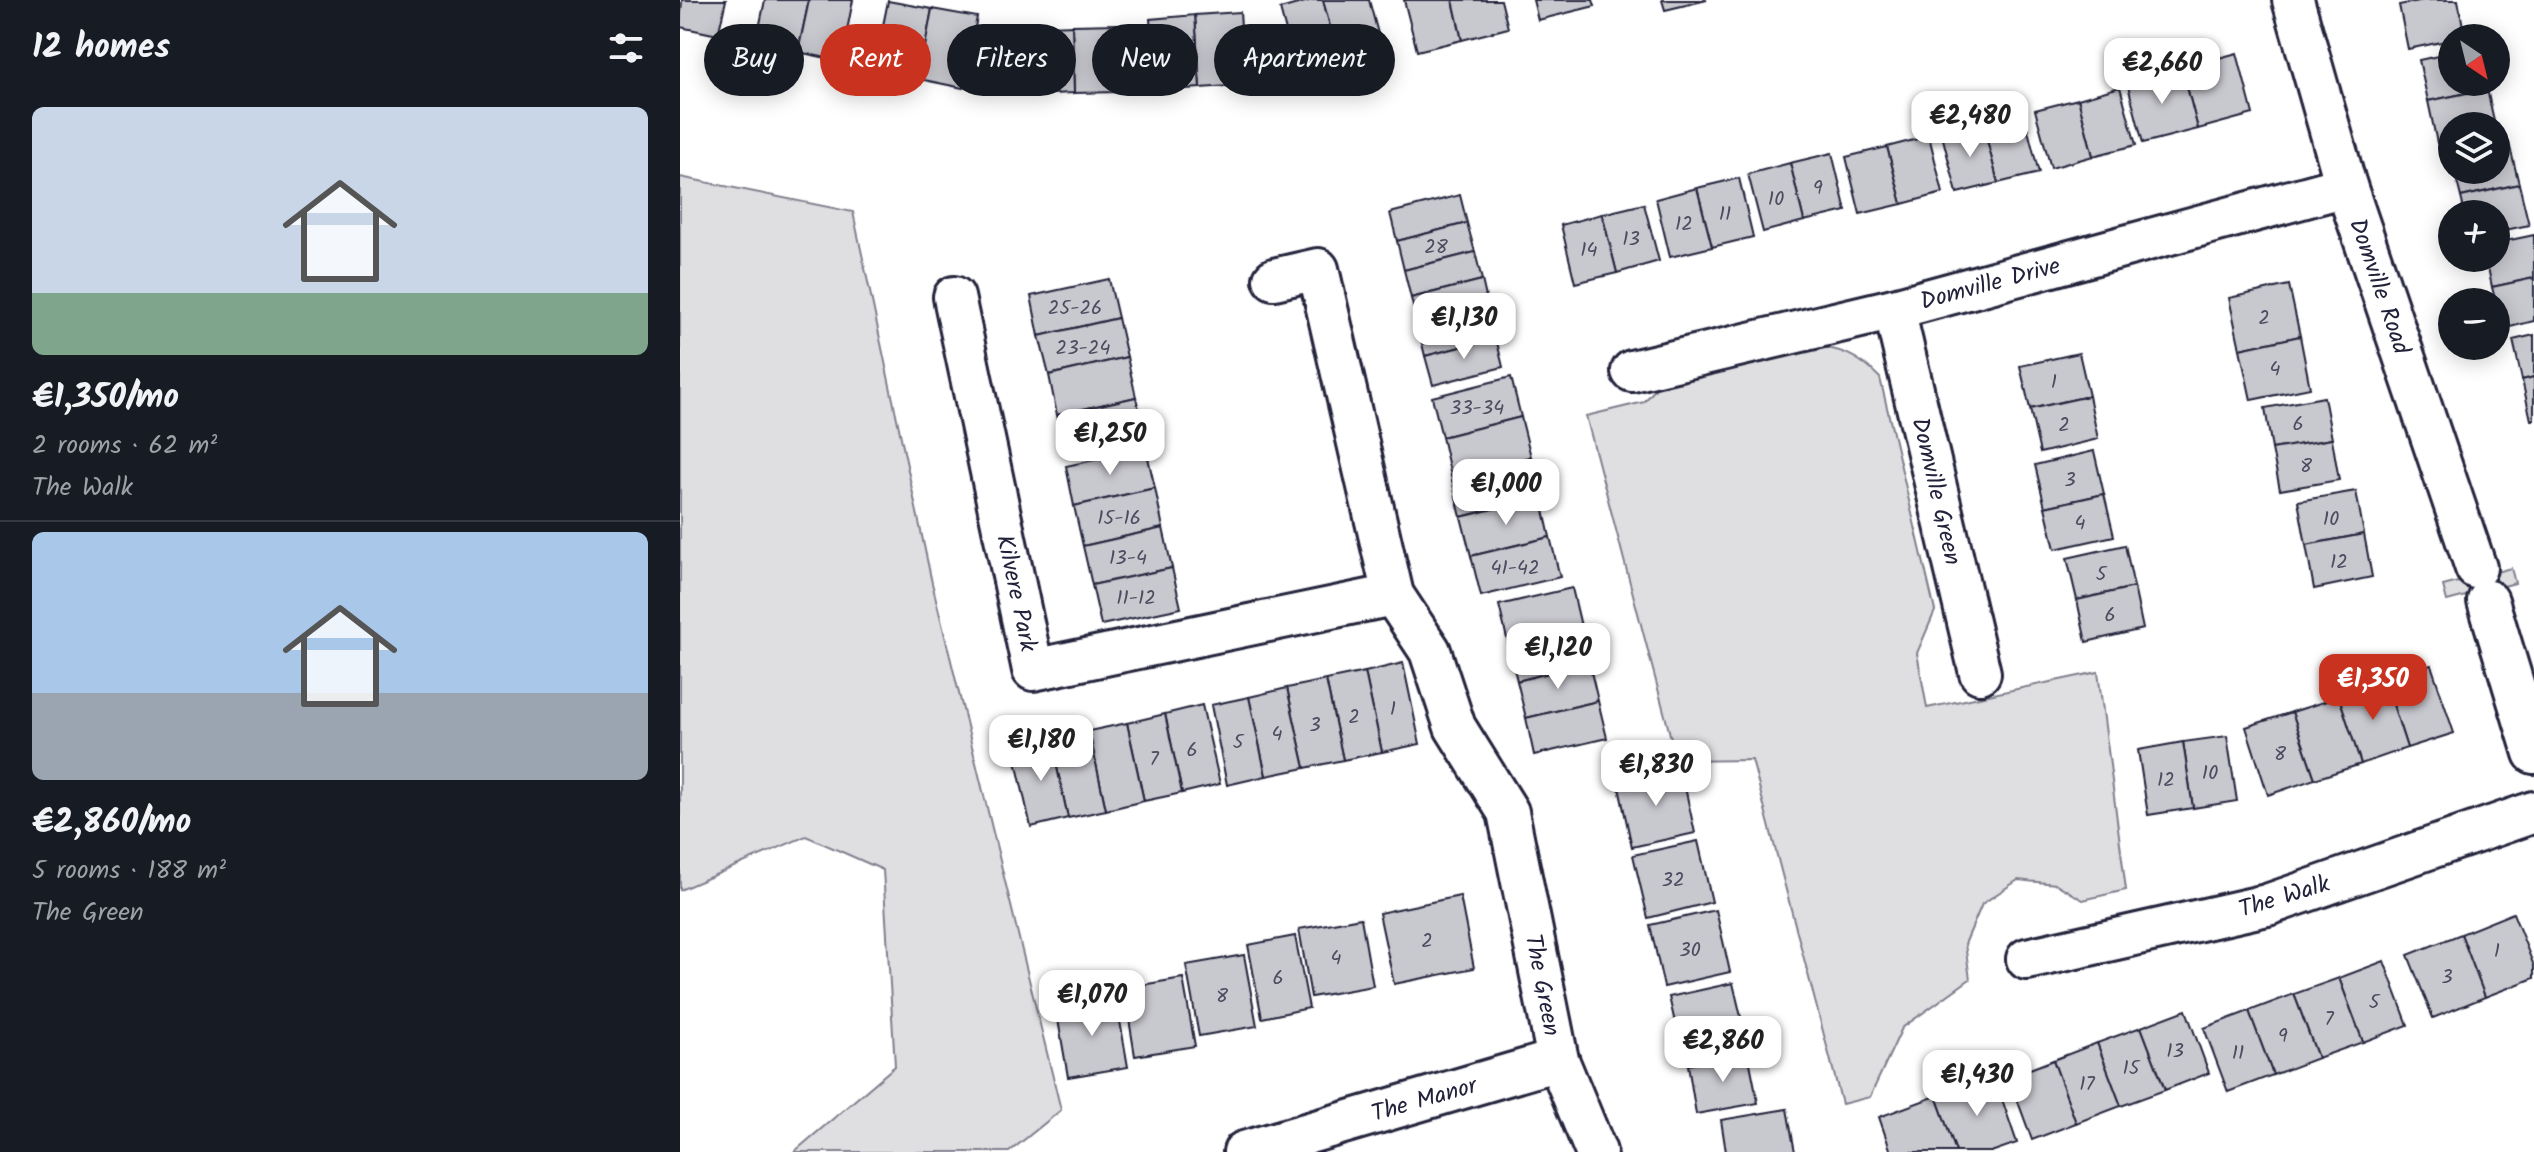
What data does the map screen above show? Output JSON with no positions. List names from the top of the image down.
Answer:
{
  "streets": {
    "street": [
      "Domville Drive",
      "Domville Road",
      "Domville Green",
      "Kilvere Park",
      "The Walk",
      "The Green",
      "The Manor"
    ]
  },
  "crossings": [
    ["Domville Drive", "Domville Road"],
    ["Domville Drive", "Domville Green"],
    ["Kilvere Park", "The Green"],
    ["The Green", "The Manor"]
  ],
  "house_numbers": [
    "9",
    "10",
    "11",
    "12",
    "13",
    "28",
    "14",
    "25-26",
    "2",
    "23-24",
    "4",
    "1",
    "33-34",
    "6",
    "2",
    "8",
    "3",
    "15-16",
    "10",
    "4",
    "13-4",
    "12",
    "41-42",
    "5",
    "11-12",
    "6",
    "1",
    "2",
    "3",
    "4",
    "5",
    "6",
    "8",
    "7",
    "10",
    "12",
    "32",
    "2",
    "30",
    "1",
    "4",
    "3",
    "6",
    "8",
    "5",
    "7",
    "9",
    "13",
    "11",
    "15",
    "17"
  ],
  "north": "bottom right",
  "page": {
    "heading": "12 homes",
    "map_buttons": ["+", "−"],
    "chip": [
      "Buy",
      "Rent",
      "Filters",
      "New",
      "Apartment"
    ],
    "price": [
      "€2,660",
      "€2,480",
      "€1,130",
      "€1,250",
      "€1,000",
      "€1,120",
      "€1,350",
      "€1,180",
      "€1,830",
      "€1,070",
      "€2,860",
      "€1,430"
    ],
    "list": [
      {
        "name": "€1,350/mo",
        "note": "2 rooms · 62 m² · The Walk"
      },
      {
        "name": "€2,860/mo",
        "note": "5 rooms · 188 m² · The Green"
      }
    ]
  }
}
